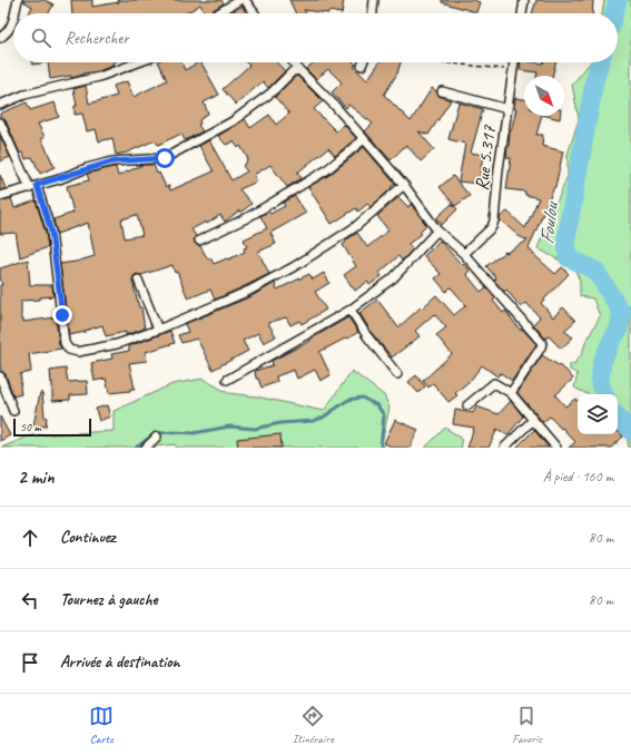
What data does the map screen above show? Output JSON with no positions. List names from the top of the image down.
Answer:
{
  "streets": {
    "street": ["Rue 5.317"]
  },
  "water": ["Foulou"],
  "scale_bar": "50 m",
  "north": "bottom right",
  "page": {
    "search": "Rechercher",
    "scale": "50 m",
    "heading": ["2 min", "À pied · 160 m"],
    "list": [
      ["Continuez", "80 m"],
      ["Tournez à gauche", "80 m"],
      "Arrivée à destination"
    ],
    "nav": ["Carte", "Itinéraire", "Favoris"]
  }
}
